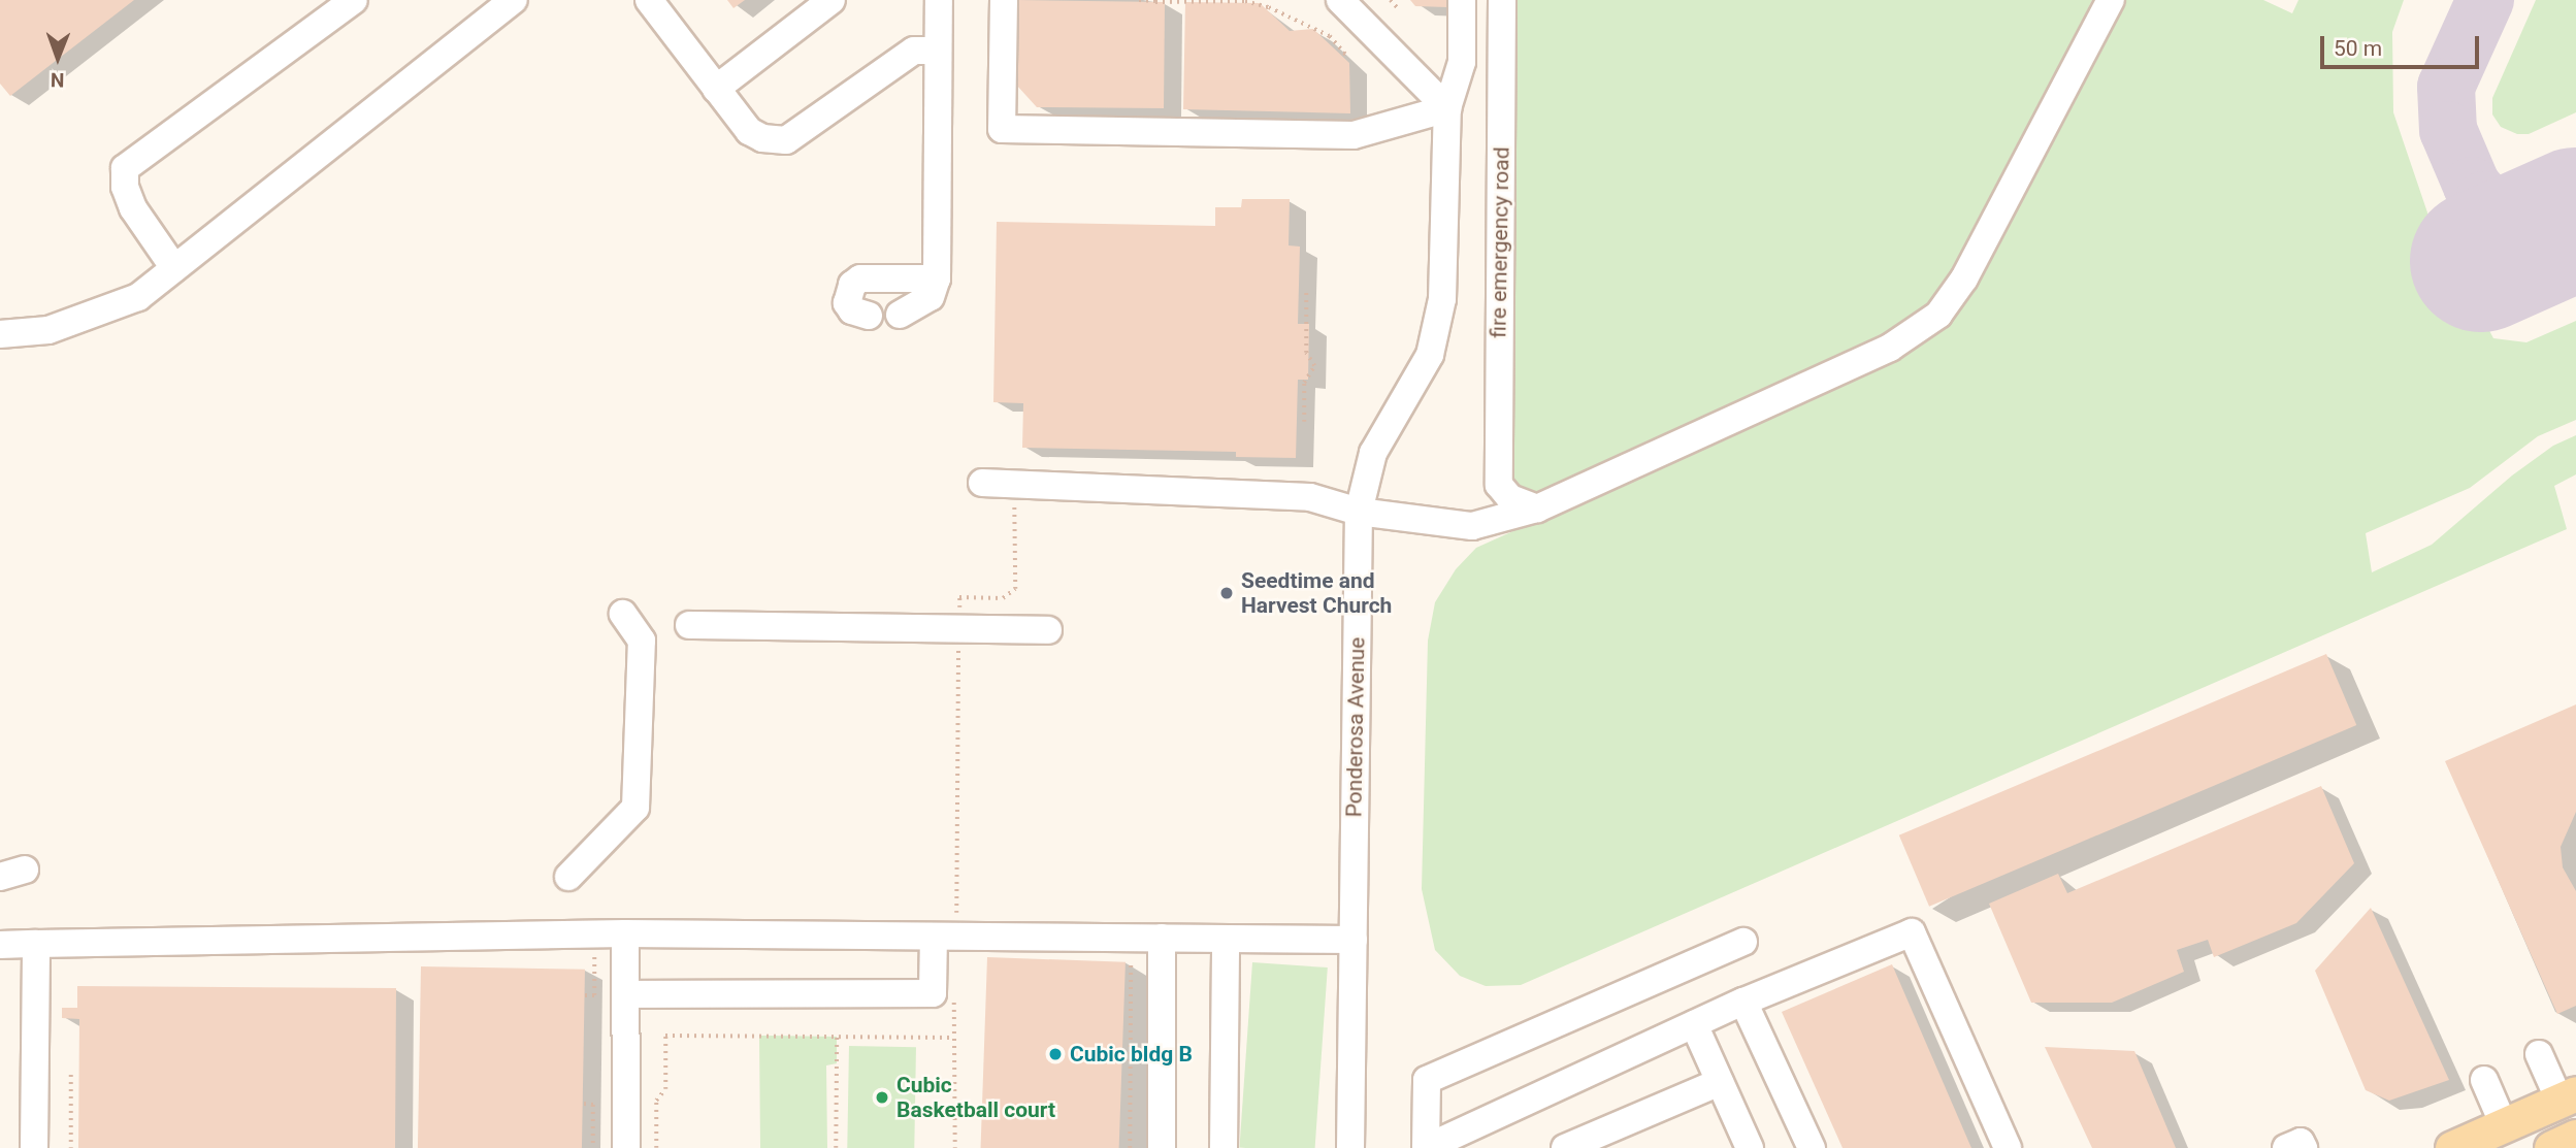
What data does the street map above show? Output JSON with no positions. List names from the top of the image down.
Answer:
{
  "streets": {
    "street": ["fire emergency road", "Ponderosa Avenue"]
  },
  "places": ["Seedtime and Harvest Church", "Cubic bldg B", "Cubic Basketball court"],
  "scale_bar": "50 m",
  "north": "bottom"
}
